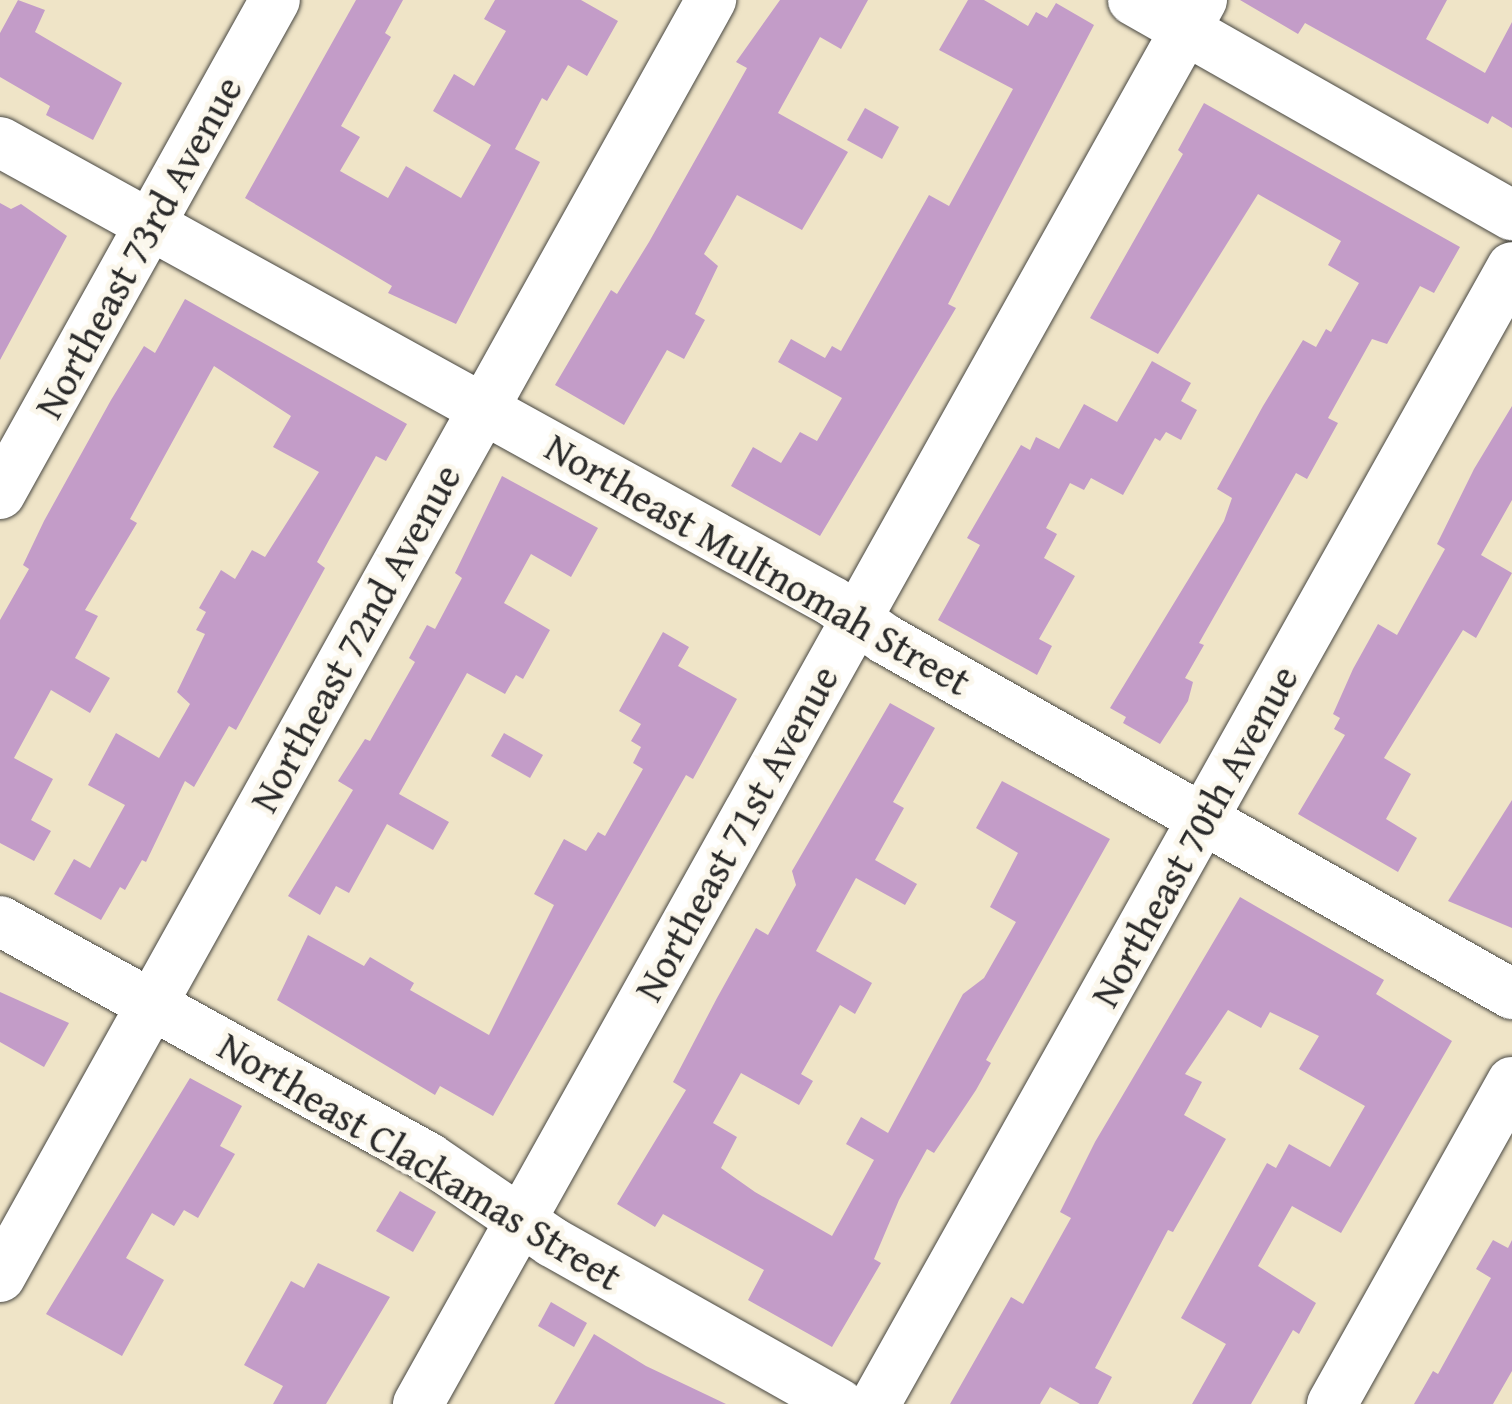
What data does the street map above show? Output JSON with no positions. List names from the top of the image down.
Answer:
{
  "streets": {
    "street": [
      "Northeast 73rd Avenue",
      "Northeast Multnomah Street",
      "Northeast 72nd Avenue",
      "Northeast 71st Avenue",
      "Northeast 70th Avenue",
      "Northeast Clackamas Street"
    ]
  },
  "crossings": [
    ["Northeast 73rd Avenue", "Northeast Multnomah Street"],
    ["Northeast Multnomah Street", "Northeast 72nd Avenue"],
    ["Northeast Multnomah Street", "Northeast 71st Avenue"],
    ["Northeast Multnomah Street", "Northeast 70th Avenue"],
    ["Northeast 72nd Avenue", "Northeast Clackamas Street"],
    ["Northeast 71st Avenue", "Northeast Clackamas Street"]
  ]
}
